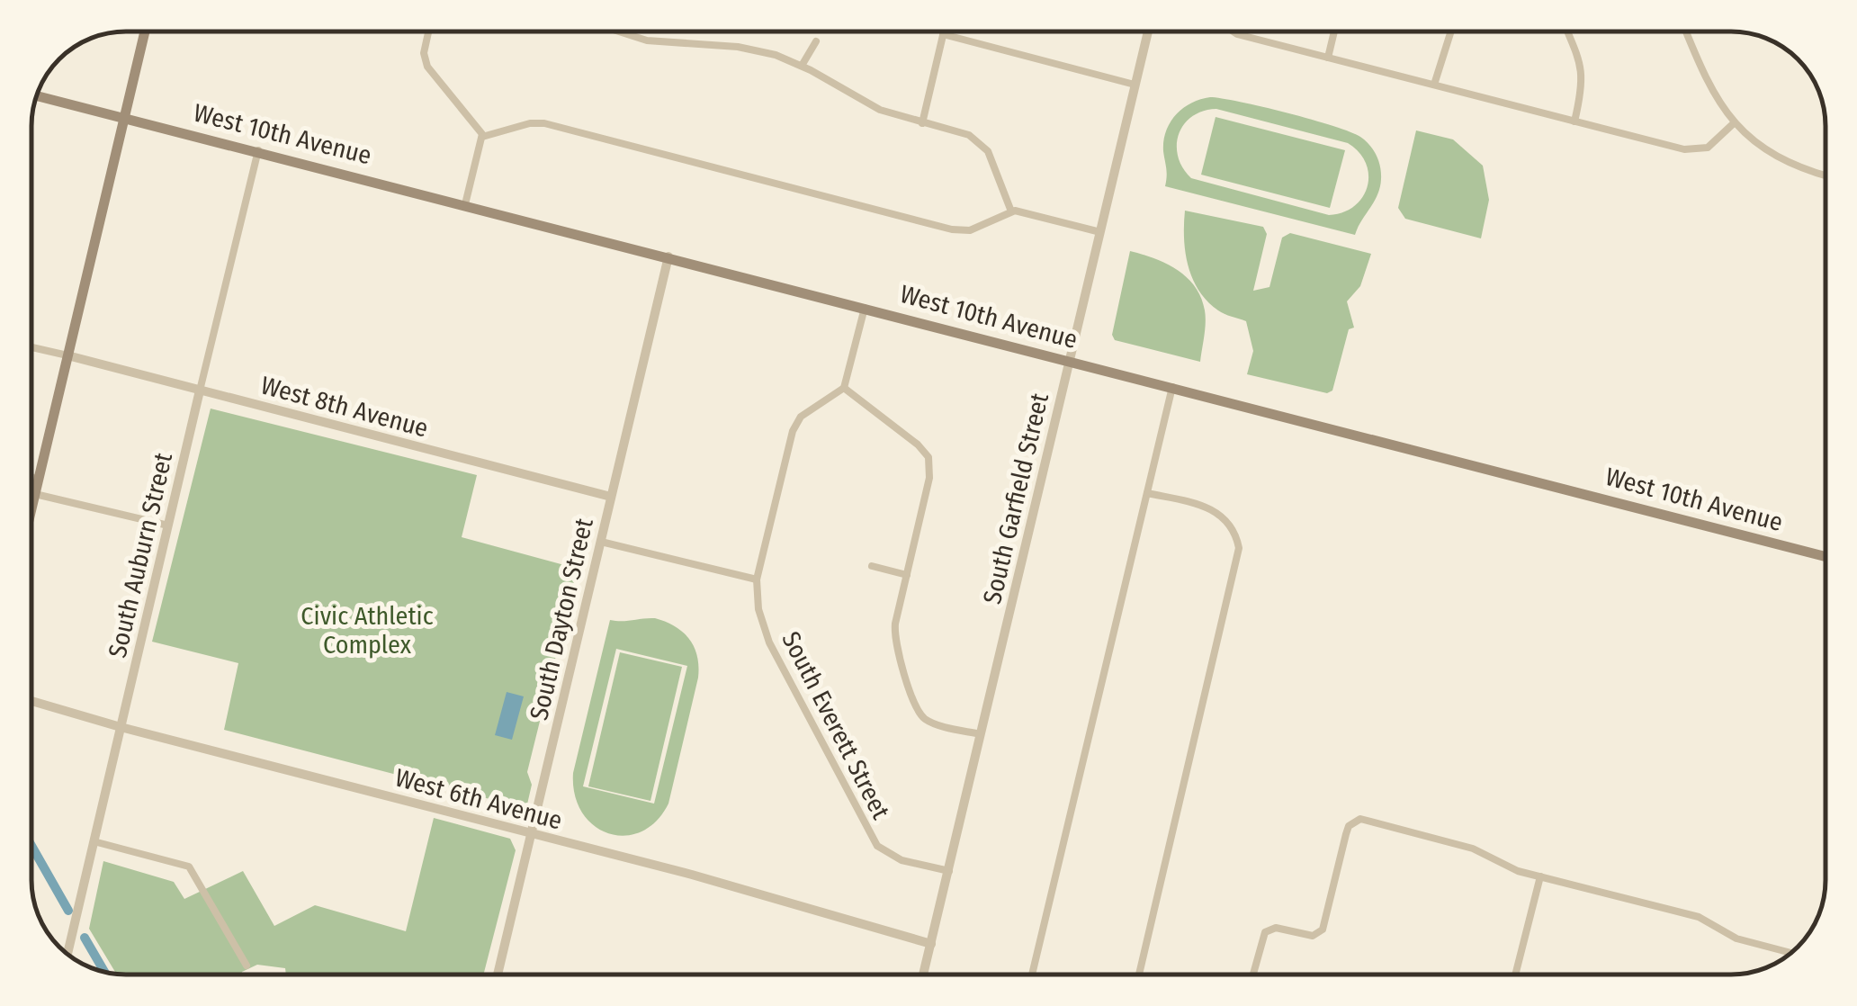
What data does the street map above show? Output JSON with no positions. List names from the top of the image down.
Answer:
{
  "streets": {
    "main road": ["West 10th Avenue"],
    "street": [
      "West 8th Avenue",
      "South Garfield Street",
      "South Auburn Street",
      "South Dayton Street",
      "South Everett Street",
      "West 6th Avenue"
    ]
  },
  "crossings": [
    ["West 10th Avenue", "South Garfield Street"],
    ["West 10th Avenue", "South Auburn Street"],
    ["West 10th Avenue", "South Dayton Street"],
    ["West 8th Avenue", "South Auburn Street"],
    ["West 8th Avenue", "South Dayton Street"],
    ["South Garfield Street", "South Everett Street"],
    ["South Garfield Street", "West 6th Avenue"],
    ["South Auburn Street", "West 6th Avenue"],
    ["South Dayton Street", "West 6th Avenue"]
  ],
  "parks": ["Civic Athletic Complex"]
}
